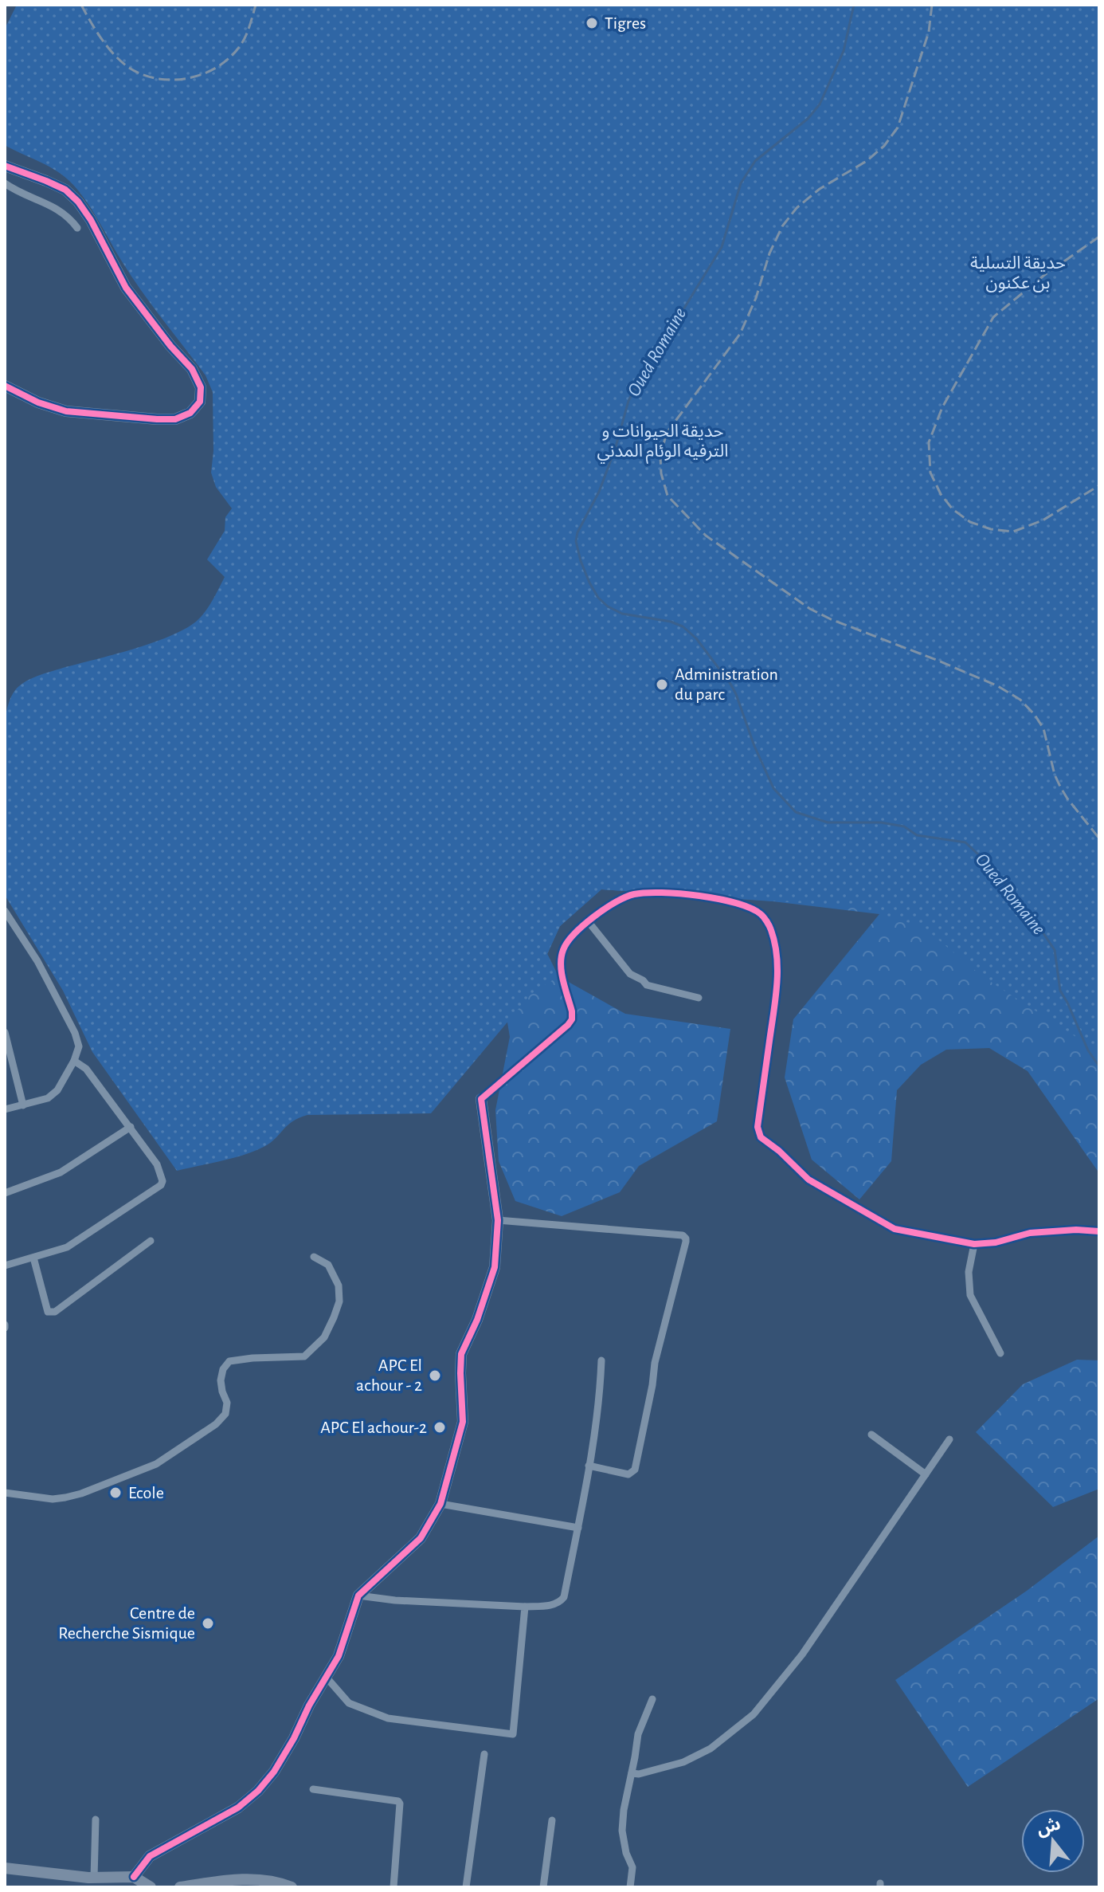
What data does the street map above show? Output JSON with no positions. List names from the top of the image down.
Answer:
{
  "water": ["Oued Romaine"],
  "parks": ["حديقة التسلية بن عكنون", "حديقة الحيوانات و الترفيه الوئام المدني"],
  "places": [
    "Tigres",
    "Administration du parc",
    "APC El achour - 2",
    "APC El achour-2",
    "Ecole",
    "Centre de Recherche Sismique"
  ],
  "north": "top"
}
